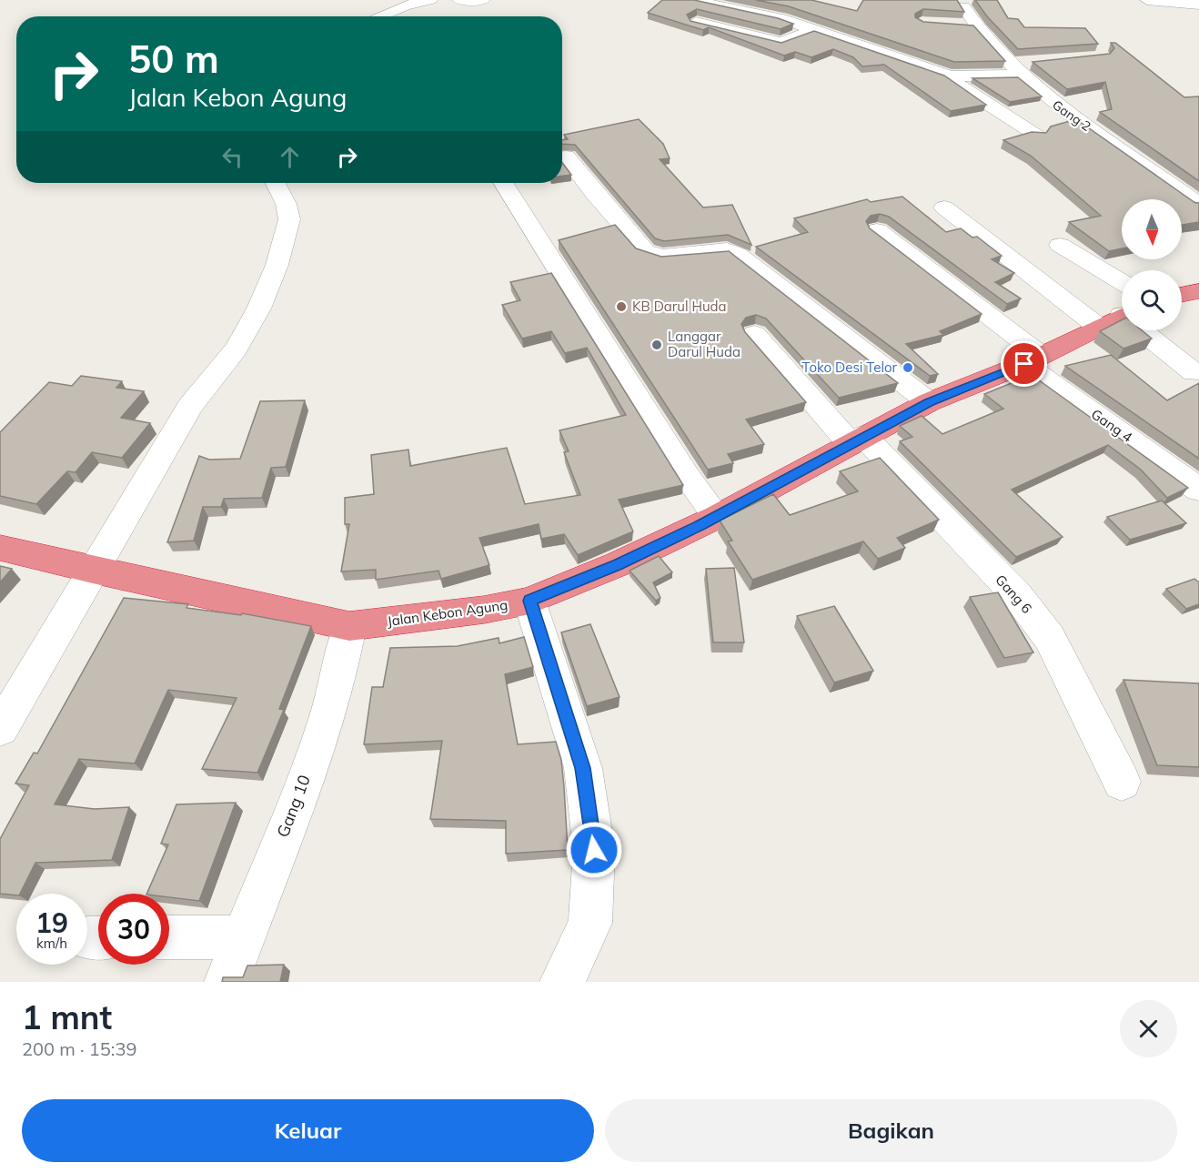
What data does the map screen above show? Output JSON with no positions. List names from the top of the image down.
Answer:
{
  "streets": {
    "highway": ["Jalan Kebon Agung"],
    "street": [
      "Gang 2",
      "Gang 4",
      "Gang 6",
      "Gang 10"
    ]
  },
  "crossings": [
    ["Gang 4", "Jalan Kebon Agung"],
    ["Gang 6", "Jalan Kebon Agung"],
    ["Jalan Kebon Agung", "Gang 10"]
  ],
  "places": ["KB Darul Huda", "Langgar Darul Huda", "Toko Desi Telor"],
  "north": "bottom",
  "page": {
    "turn": ["50 m", "Jalan Kebon Agung"],
    "speed": "19 km/h",
    "limit": "30",
    "heading": ["1 mnt", "200 m · 15:39"],
    "buttons": ["Keluar", "Bagikan"]
  }
}
